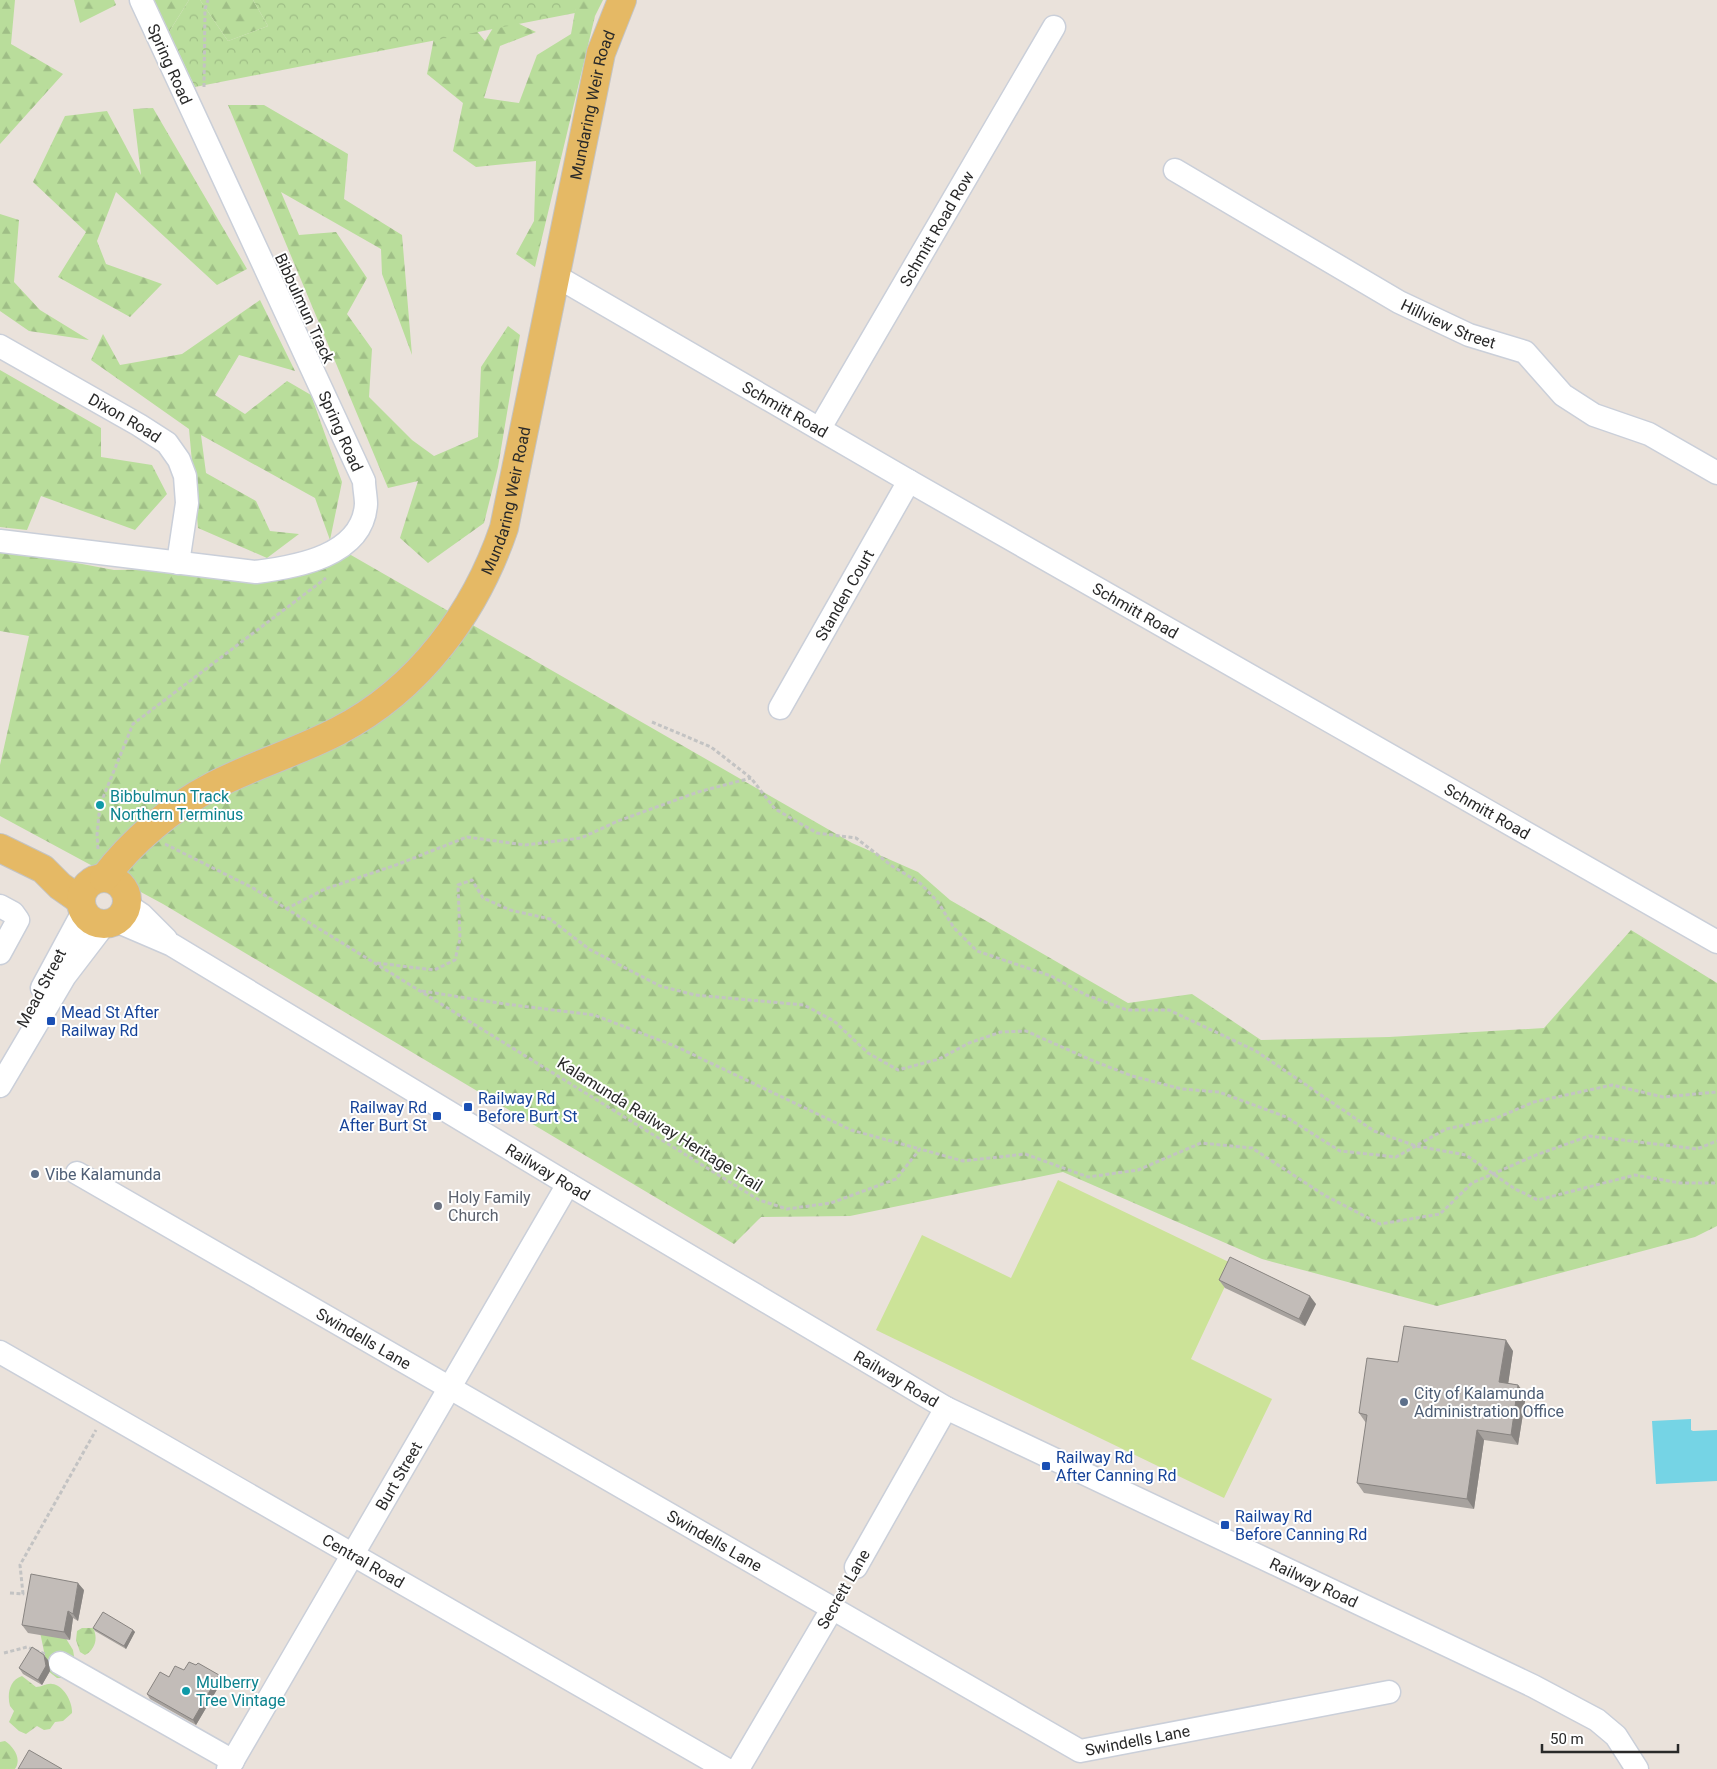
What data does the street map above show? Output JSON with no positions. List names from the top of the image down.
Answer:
{
  "streets": {
    "main road": ["Mundaring Weir Road", "Railway Road"],
    "street": [
      "Spring Road",
      "Schmitt Road Row",
      "Hillview Street",
      "Schmitt Road",
      "Dixon Road",
      "Standen Court",
      "Mead Street",
      "Swindells Lane",
      "Burt Street",
      "Central Road",
      "Secrett Lane"
    ],
    "path": ["Kalamunda Railway Heritage Trail"]
  },
  "crossings": [
    ["Spring Road", "Dixon Road"],
    ["Mundaring Weir Road", "Schmitt Road"],
    ["Mundaring Weir Road", "Mead Street"],
    ["Mundaring Weir Road", "Kalamunda Railway Heritage Trail"],
    ["Mundaring Weir Road", "Railway Road"],
    ["Schmitt Road Row", "Schmitt Road"],
    ["Schmitt Road", "Standen Court"],
    ["Mead Street", "Railway Road"],
    ["Railway Road", "Burt Street"],
    ["Railway Road", "Secrett Lane"],
    ["Swindells Lane", "Burt Street"],
    ["Swindells Lane", "Secrett Lane"],
    ["Burt Street", "Central Road"]
  ],
  "places": {
    "other": [
      "Bibbulmun Track Northern Terminus",
      "Vibe Kalamunda",
      "Holy Family Church",
      "City of Kalamunda Administration Office",
      "Mulberry Tree Vintage"
    ],
    "transit": [
      "Mead St After Railway Rd",
      "Railway Rd Before Burt St",
      "Railway Rd After Burt St",
      "Railway Rd After Canning Rd",
      "Railway Rd Before Canning Rd"
    ]
  },
  "scale_bar": "50 m"
}
